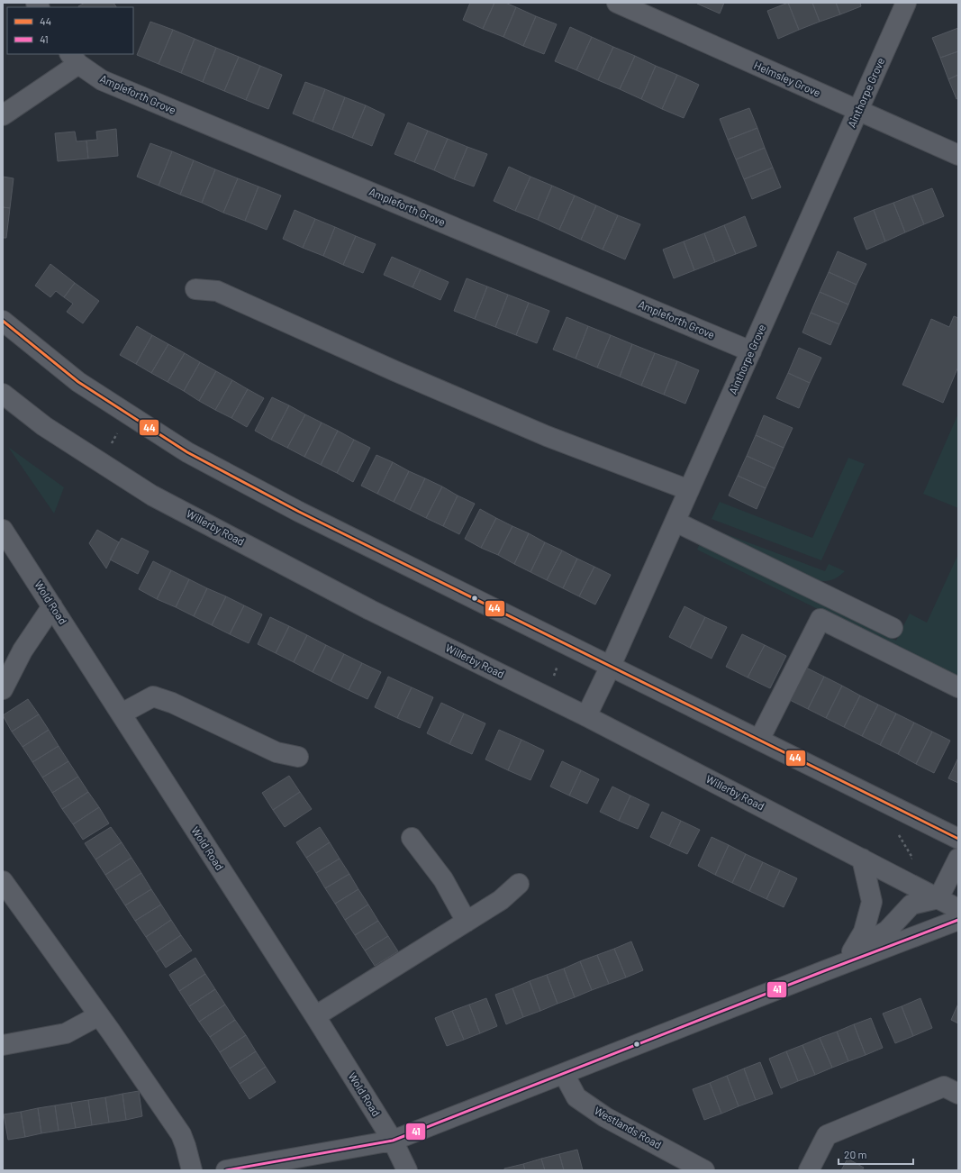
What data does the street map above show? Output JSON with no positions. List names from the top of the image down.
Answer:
{
  "streets": {
    "street": [
      "Helmsley Grove",
      "Ainthorpe Grove",
      "Ampleforth Grove",
      "Willerby Road",
      "Wold Road",
      "Westlands Road"
    ]
  },
  "crossings": [
    ["Helmsley Grove", "Ainthorpe Grove"],
    ["Ainthorpe Grove", "Ampleforth Grove"],
    ["Ainthorpe Grove", "Willerby Road"]
  ],
  "lines": ["transit line 44", "transit line 41"],
  "legend": ["44", "41"],
  "scale_bar": "20 m"
}
